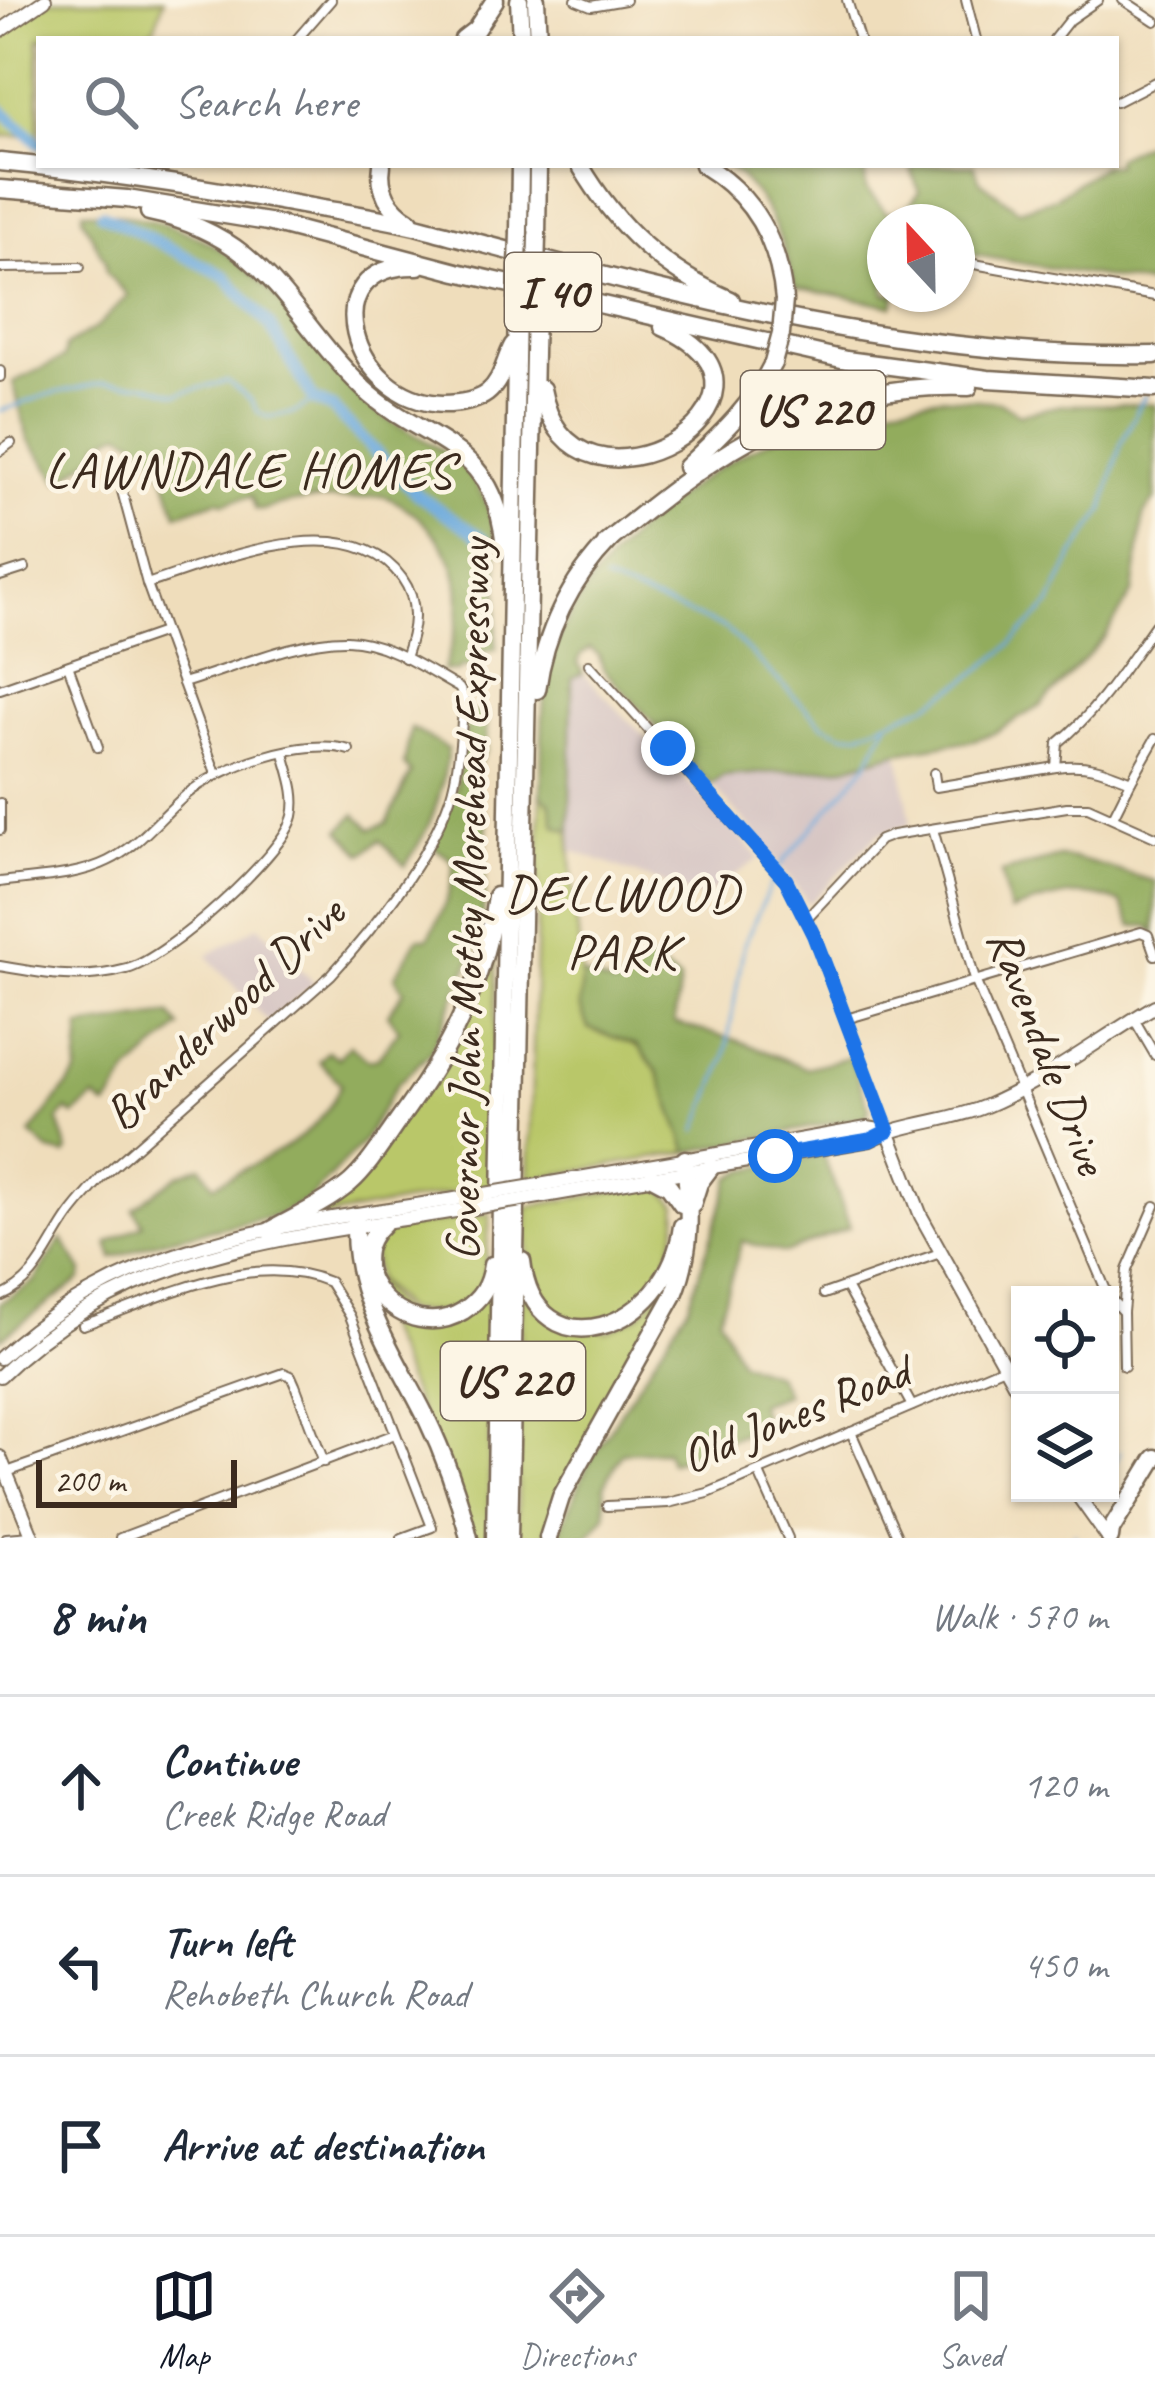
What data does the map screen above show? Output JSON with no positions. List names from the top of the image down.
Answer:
{
  "streets": {
    "highway": ["I 40", "US 220", "Governor John Motley Morehead Expressway"],
    "street": ["Branderwood Drive", "Ravendale Drive", "Old Jones Road"]
  },
  "crossings": [
    ["I 40", "US 220"],
    ["US 220", "Governor John Motley Morehead Expressway"]
  ],
  "districts": ["LAWNDALE HOMES", "DELLWOOD PARK"],
  "scale_bar": "200 m",
  "north": "top",
  "page": {
    "search": "Search here",
    "scale": "200 m",
    "heading": ["8 min", "Walk · 570 m"],
    "list": [
      ["Continue", "Creek Ridge Road", "120 m"],
      ["Turn left", "Rehobeth Church Road", "450 m"],
      "Arrive at destination"
    ],
    "nav": ["Map", "Directions", "Saved"]
  }
}
